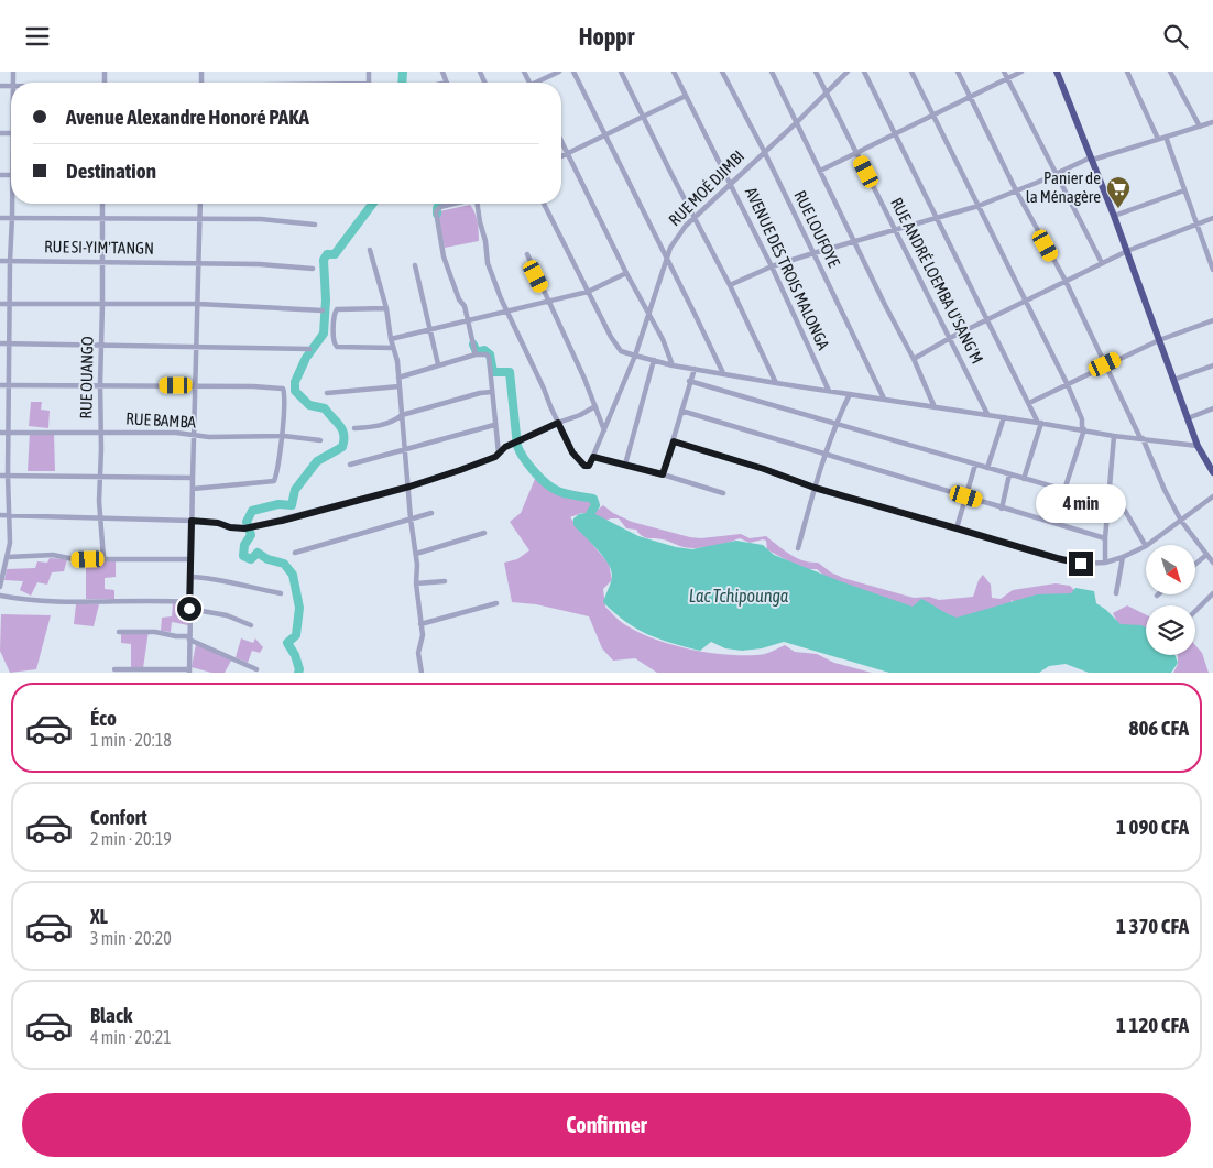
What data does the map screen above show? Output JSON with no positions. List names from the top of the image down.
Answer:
{
  "streets": {
    "street": [
      "RUE MOÉ DJIMBI",
      "RUE LOUFOYE",
      "RUE SI-YIM'TANGN",
      "AVENUE DES TROIS MALONGA",
      "RUE ANDRÉ LOEMBA U'SANG'M",
      "RUE OUANGO",
      "RUE BAMBA"
    ]
  },
  "crossings": [
    ["RUE MOÉ DJIMBI", "RUE LOUFOYE"],
    ["RUE MOÉ DJIMBI", "AVENUE DES TROIS MALONGA"],
    ["RUE MOÉ DJIMBI", "RUE ANDRÉ LOEMBA U'SANG'M"],
    ["RUE SI-YIM'TANGN", "RUE OUANGO"],
    ["RUE OUANGO", "RUE BAMBA"]
  ],
  "water": ["Lac Tchipounga"],
  "places": {
    "supermarket": ["Panier de la Ménagère"]
  },
  "north": "bottom right",
  "page": {
    "header": "Hoppr",
    "banner": ["Avenue Alexandre Honoré PAKA", "Destination"],
    "bubble": "4 min",
    "list": [
      {
        "name": "Éco",
        "note": "1 min · 20:18",
        "value": "806 CFA"
      },
      {
        "name": "Confort",
        "note": "2 min · 20:19",
        "value": "1 090 CFA"
      },
      {
        "name": "XL",
        "note": "3 min · 20:20",
        "value": "1 370 CFA"
      },
      {
        "name": "Black",
        "note": "4 min · 20:21",
        "value": "1 120 CFA"
      }
    ],
    "buttons": "Confirmer"
  }
}
